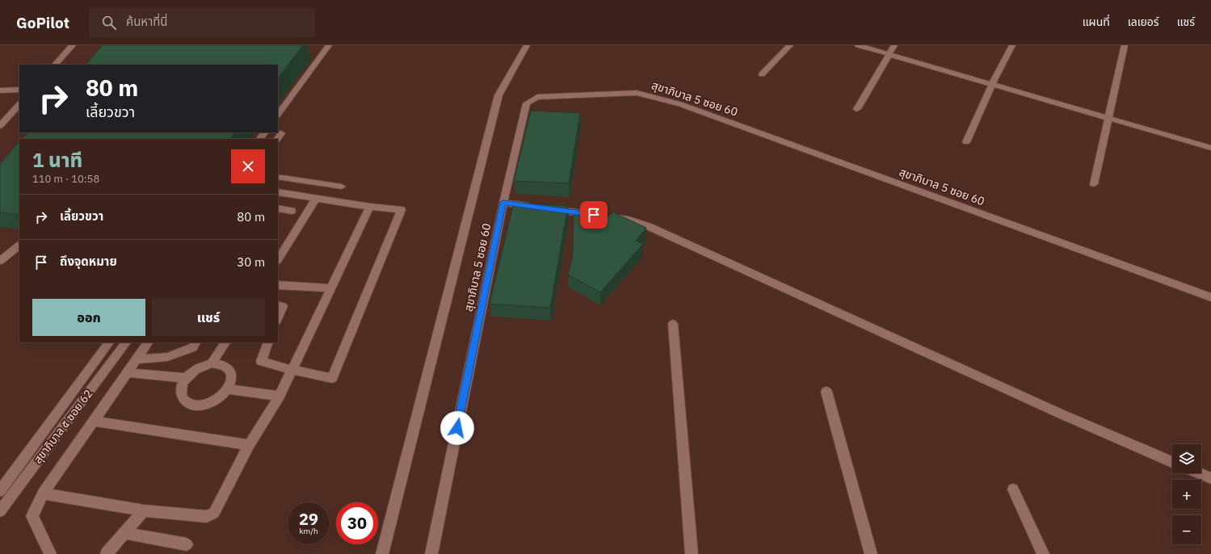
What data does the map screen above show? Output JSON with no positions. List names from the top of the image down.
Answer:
{
  "streets": {
    "street": ["สุขาภิบาล 5 ซอย 60", "สุขาภิบาล ๕ ซอย 62"]
  },
  "page": {
    "header": "GoPilot",
    "search": "ค้นหาที่นี่",
    "nav": ["แผนที่", "เลเยอร์", "แชร์"],
    "turn": ["80 m", "เลี้ยวขวา"],
    "heading": ["1 นาที", "110 m · 10:58"],
    "list": [
      {
        "name": "เลี้ยวขวา",
        "value": "80 m"
      },
      {
        "name": "ถึงจุดหมาย",
        "value": "30 m"
      }
    ],
    "buttons": ["ออก", "แชร์"],
    "map_buttons": ["+", "−"],
    "speed": "29 km/h",
    "limit": "30"
  }
}
